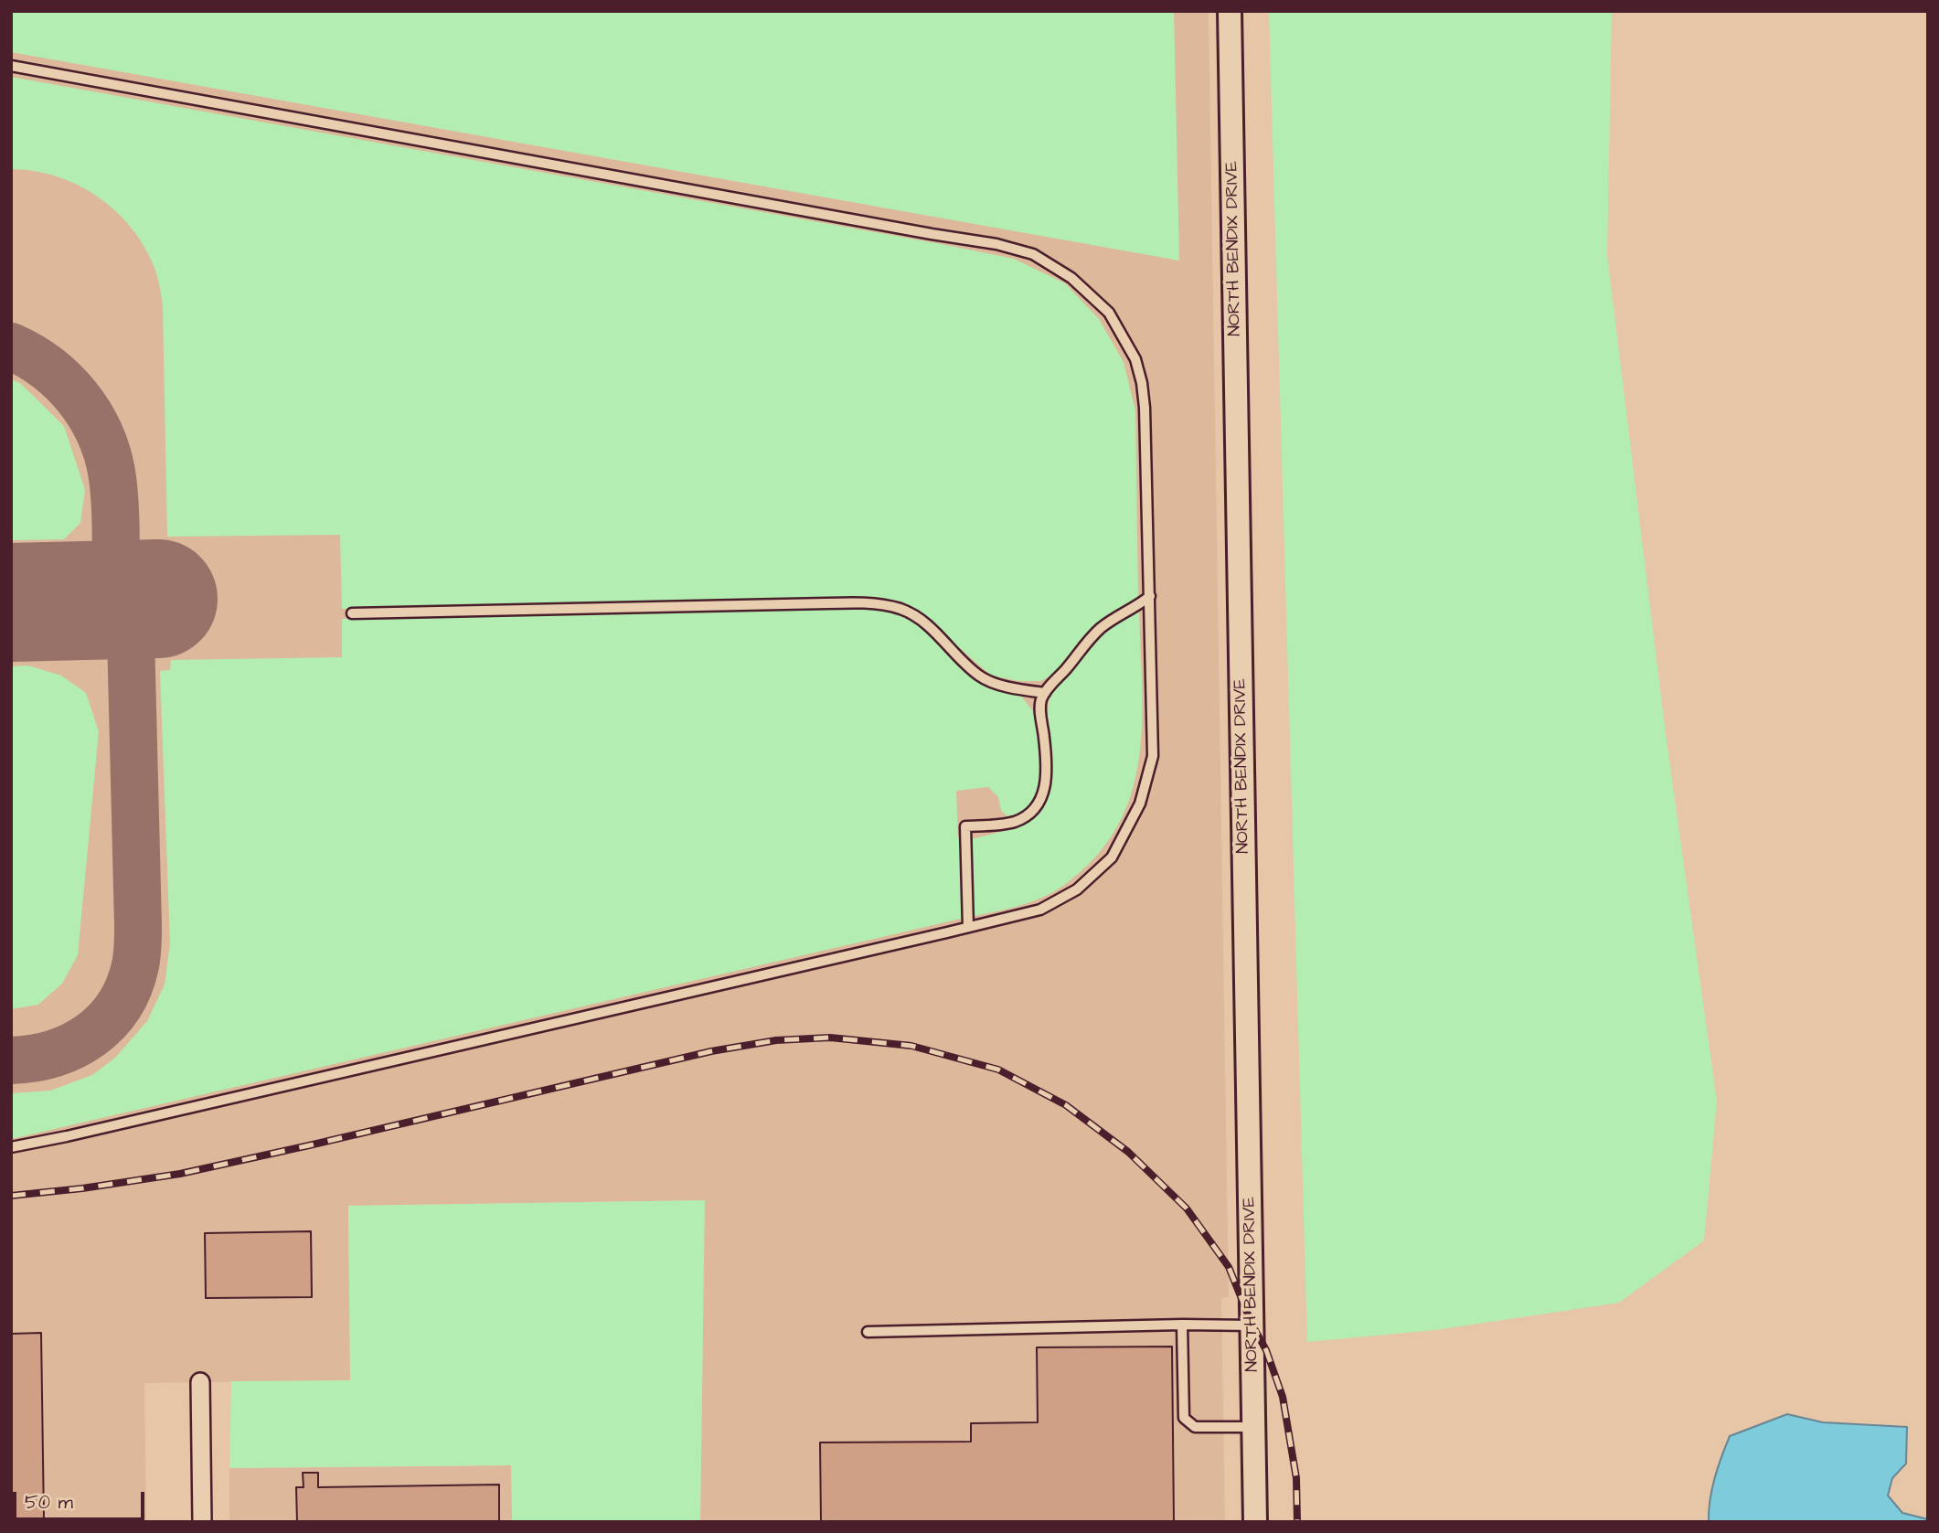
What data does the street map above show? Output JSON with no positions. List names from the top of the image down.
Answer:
{
  "streets": {
    "street": ["NORTH BENDIX DRIVE"]
  },
  "scale_bar": "50 m"
}
